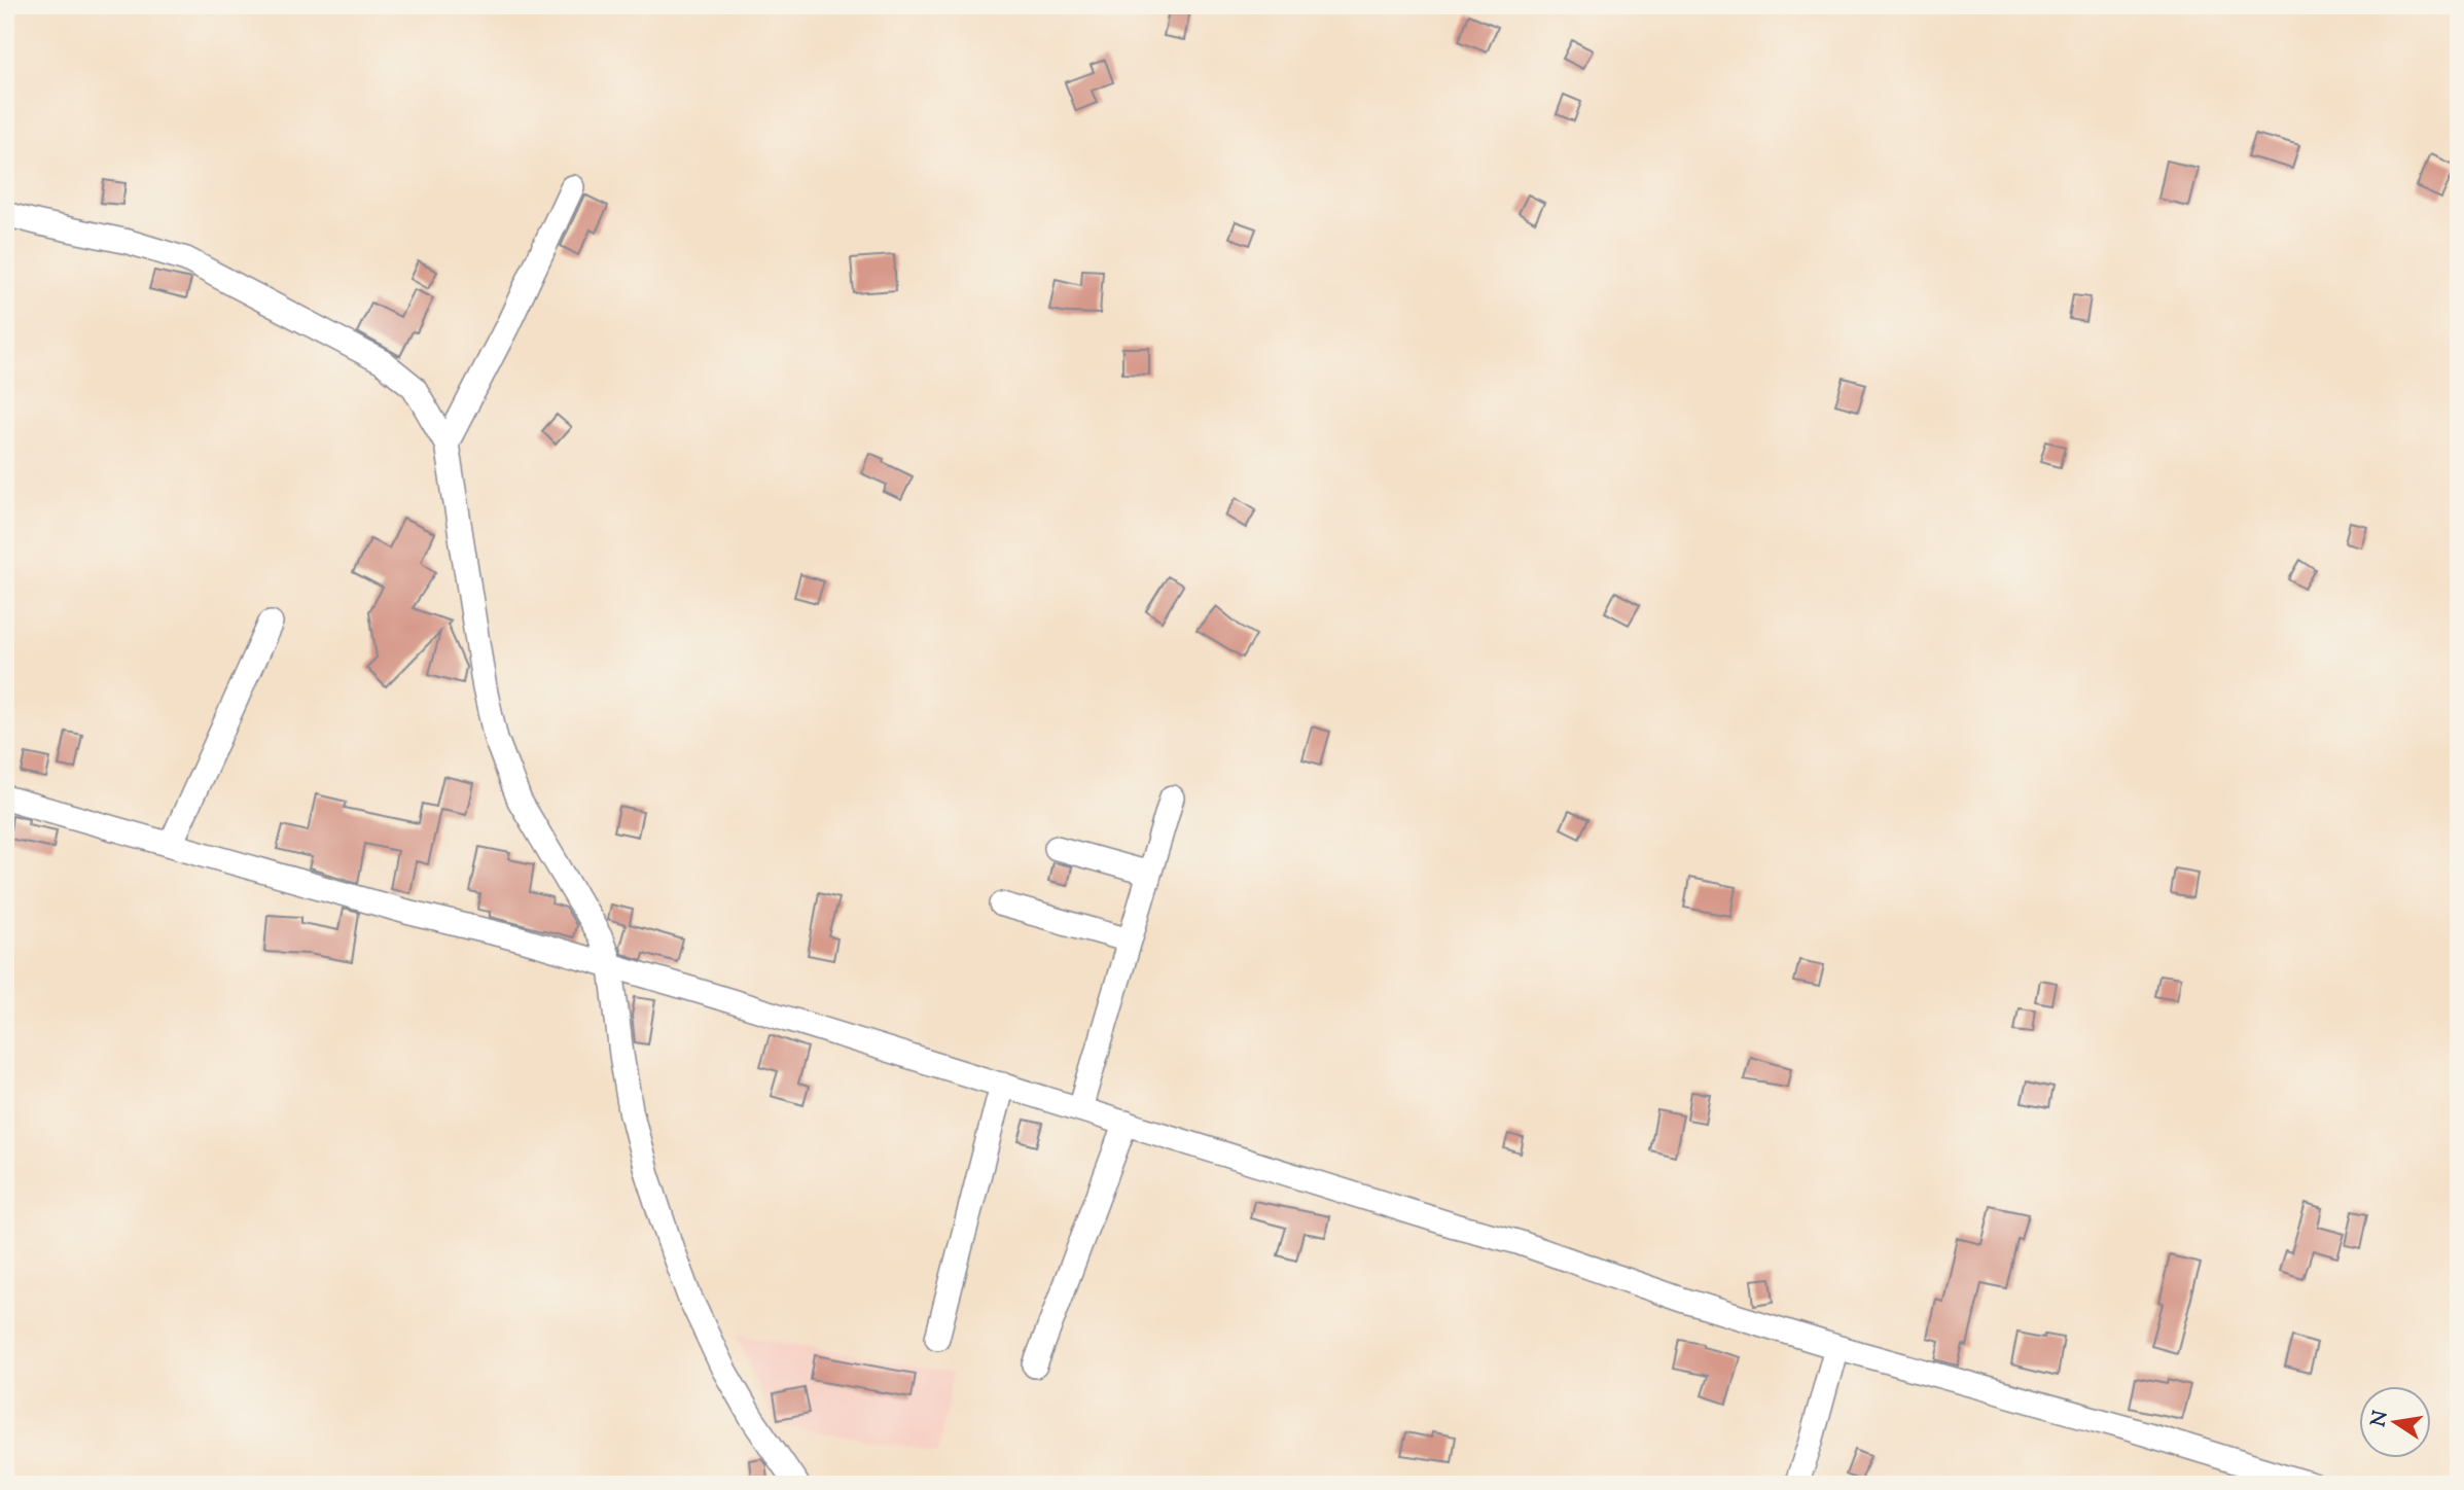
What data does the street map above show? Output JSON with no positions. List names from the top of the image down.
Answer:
{
  "north": "left"
}
